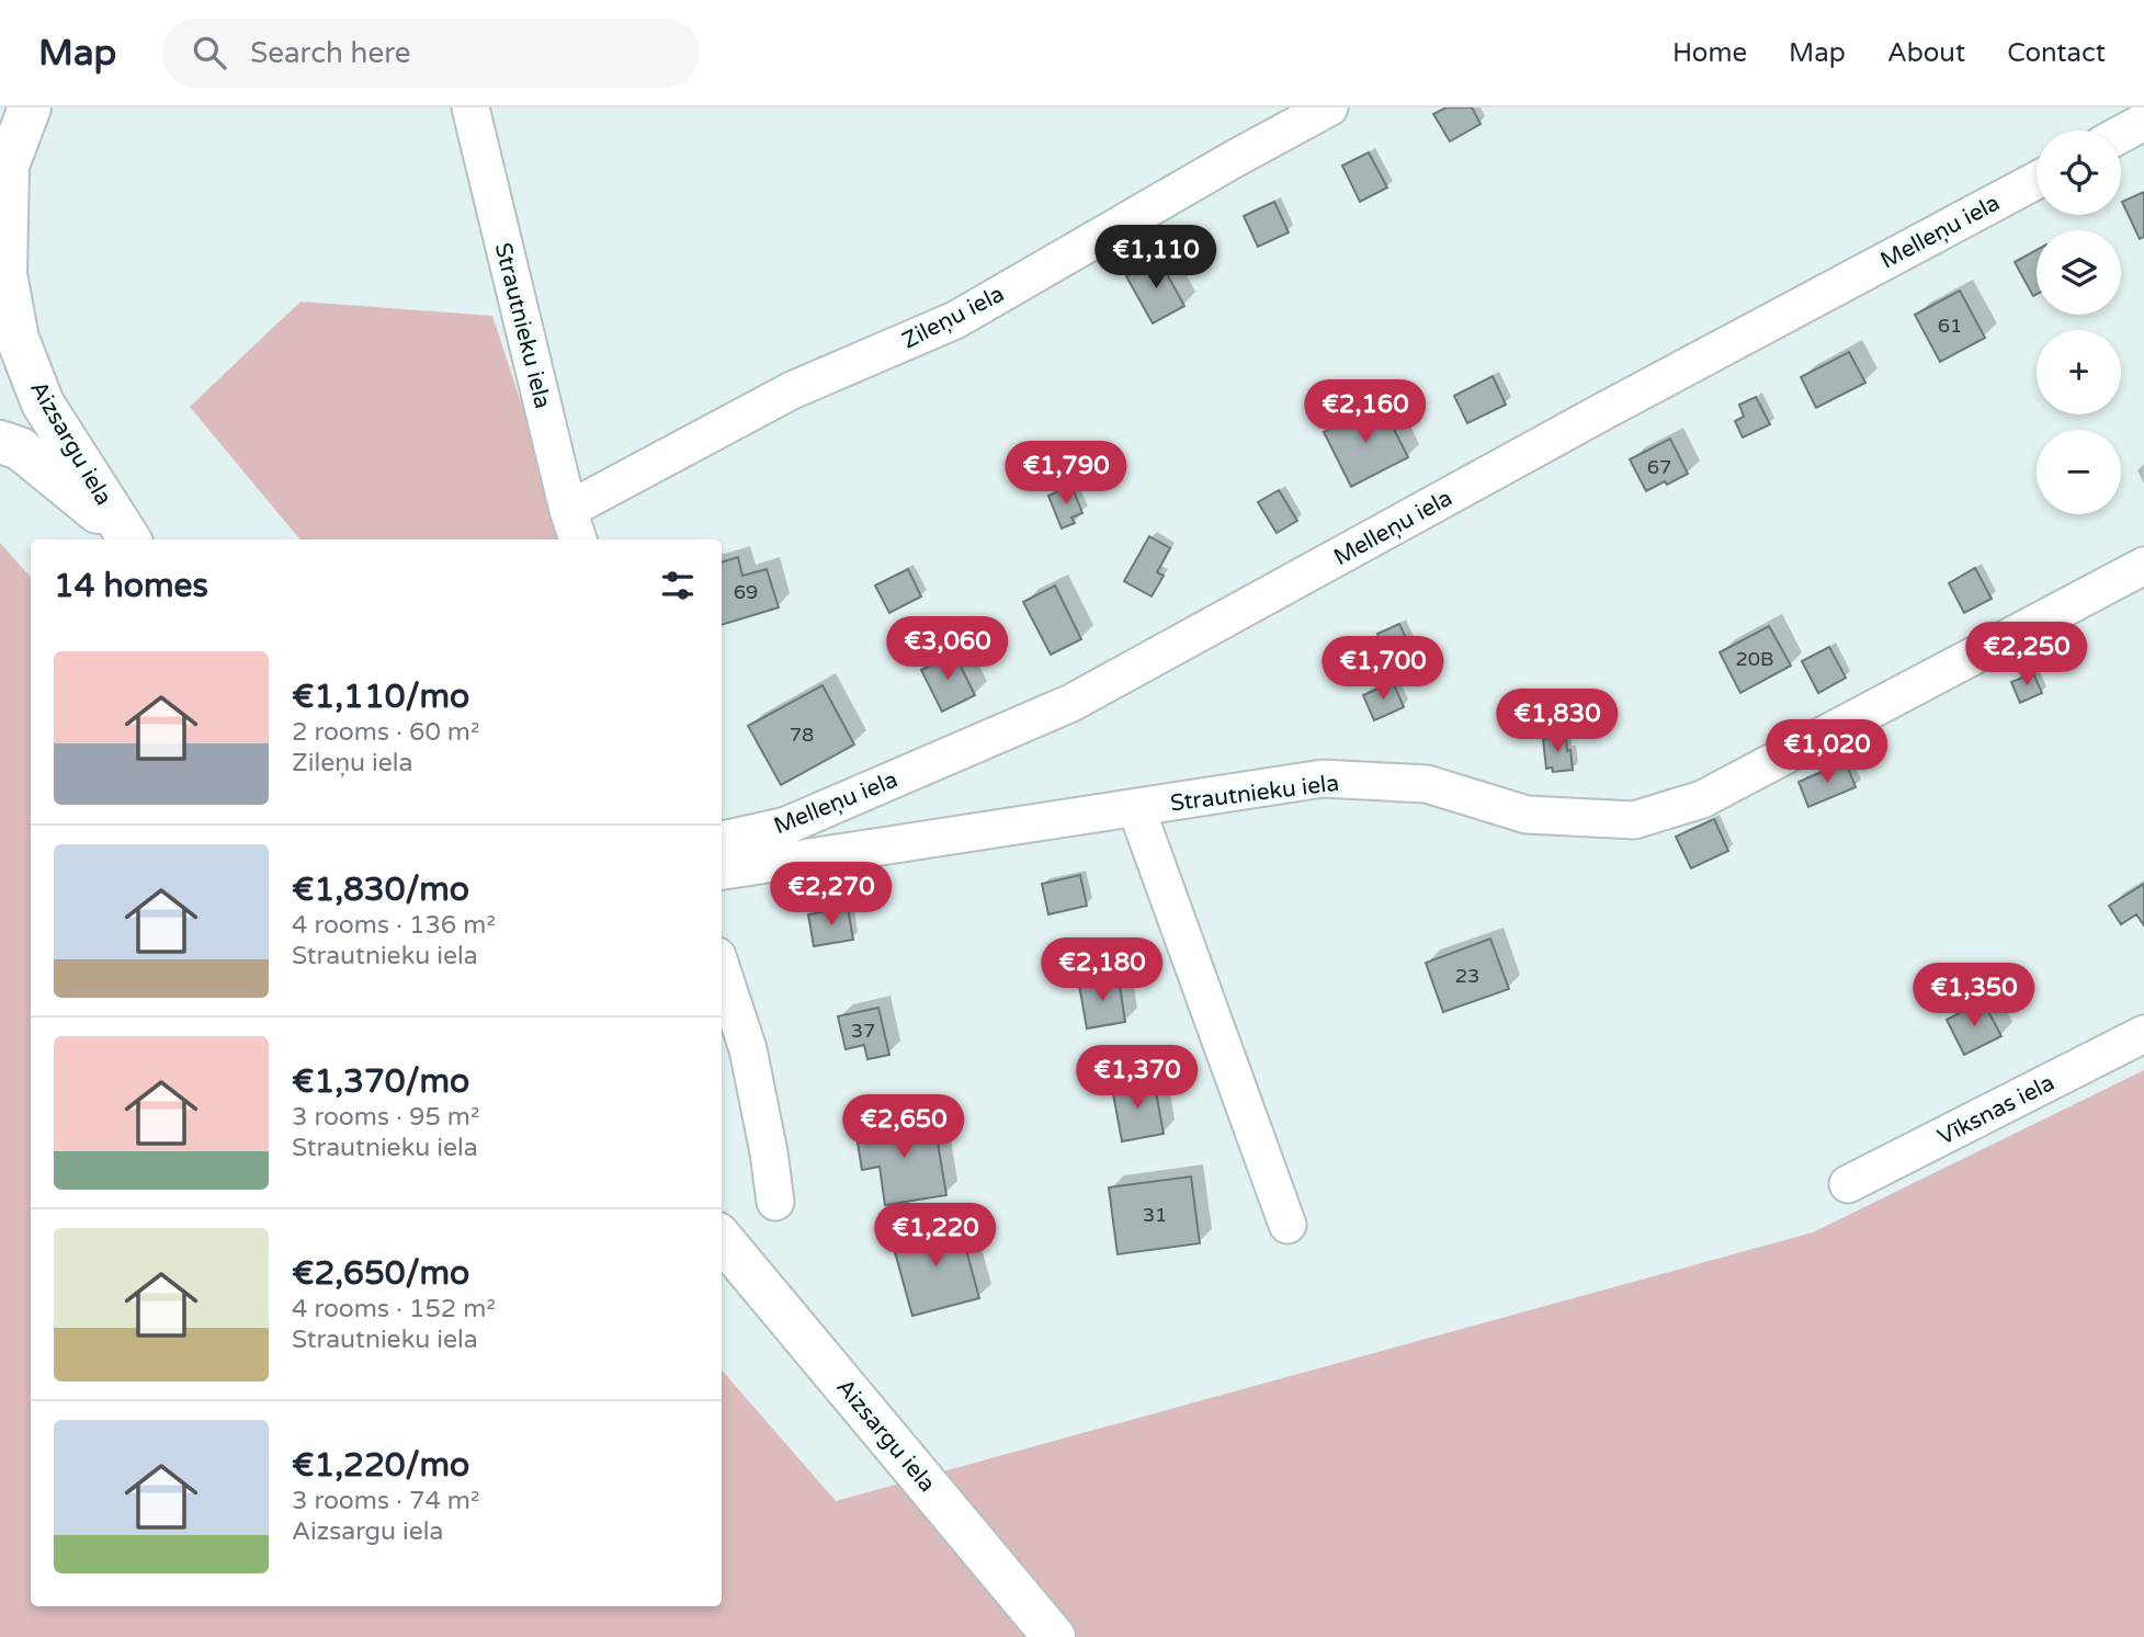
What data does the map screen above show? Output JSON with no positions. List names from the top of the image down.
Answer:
{
  "streets": {
    "highway": ["Aizsargu iela"],
    "street": [
      "Melleņu iela",
      "Zileņu iela",
      "Strautnieku iela",
      "Vīksnas iela"
    ]
  },
  "crossings": [
    ["Zileņu iela", "Strautnieku iela"]
  ],
  "house_numbers": [
    "61",
    "67",
    "69",
    "20B",
    "78",
    "23",
    "37",
    "31"
  ],
  "page": {
    "header": "Map",
    "search": "Search here",
    "nav": [
      "Home",
      "Map",
      "About",
      "Contact"
    ],
    "map_buttons": ["+", "−"],
    "price": [
      "€1,110",
      "€2,160",
      "€1,790",
      "€3,060",
      "€2,250",
      "€1,700",
      "€1,830",
      "€1,020",
      "€2,270",
      "€2,180",
      "€1,350",
      "€1,370",
      "€2,650",
      "€1,220"
    ],
    "heading": "14 homes",
    "list": [
      {
        "name": "€1,110/mo",
        "note": "2 rooms · 60 m² · Zileņu iela"
      },
      {
        "name": "€1,830/mo",
        "note": "4 rooms · 136 m² · Strautnieku iela"
      },
      {
        "name": "€1,370/mo",
        "note": "3 rooms · 95 m² · Strautnieku iela"
      },
      {
        "name": "€2,650/mo",
        "note": "4 rooms · 152 m² · Strautnieku iela"
      },
      {
        "name": "€1,220/mo",
        "note": "3 rooms · 74 m² · Aizsargu iela"
      }
    ]
  }
}
